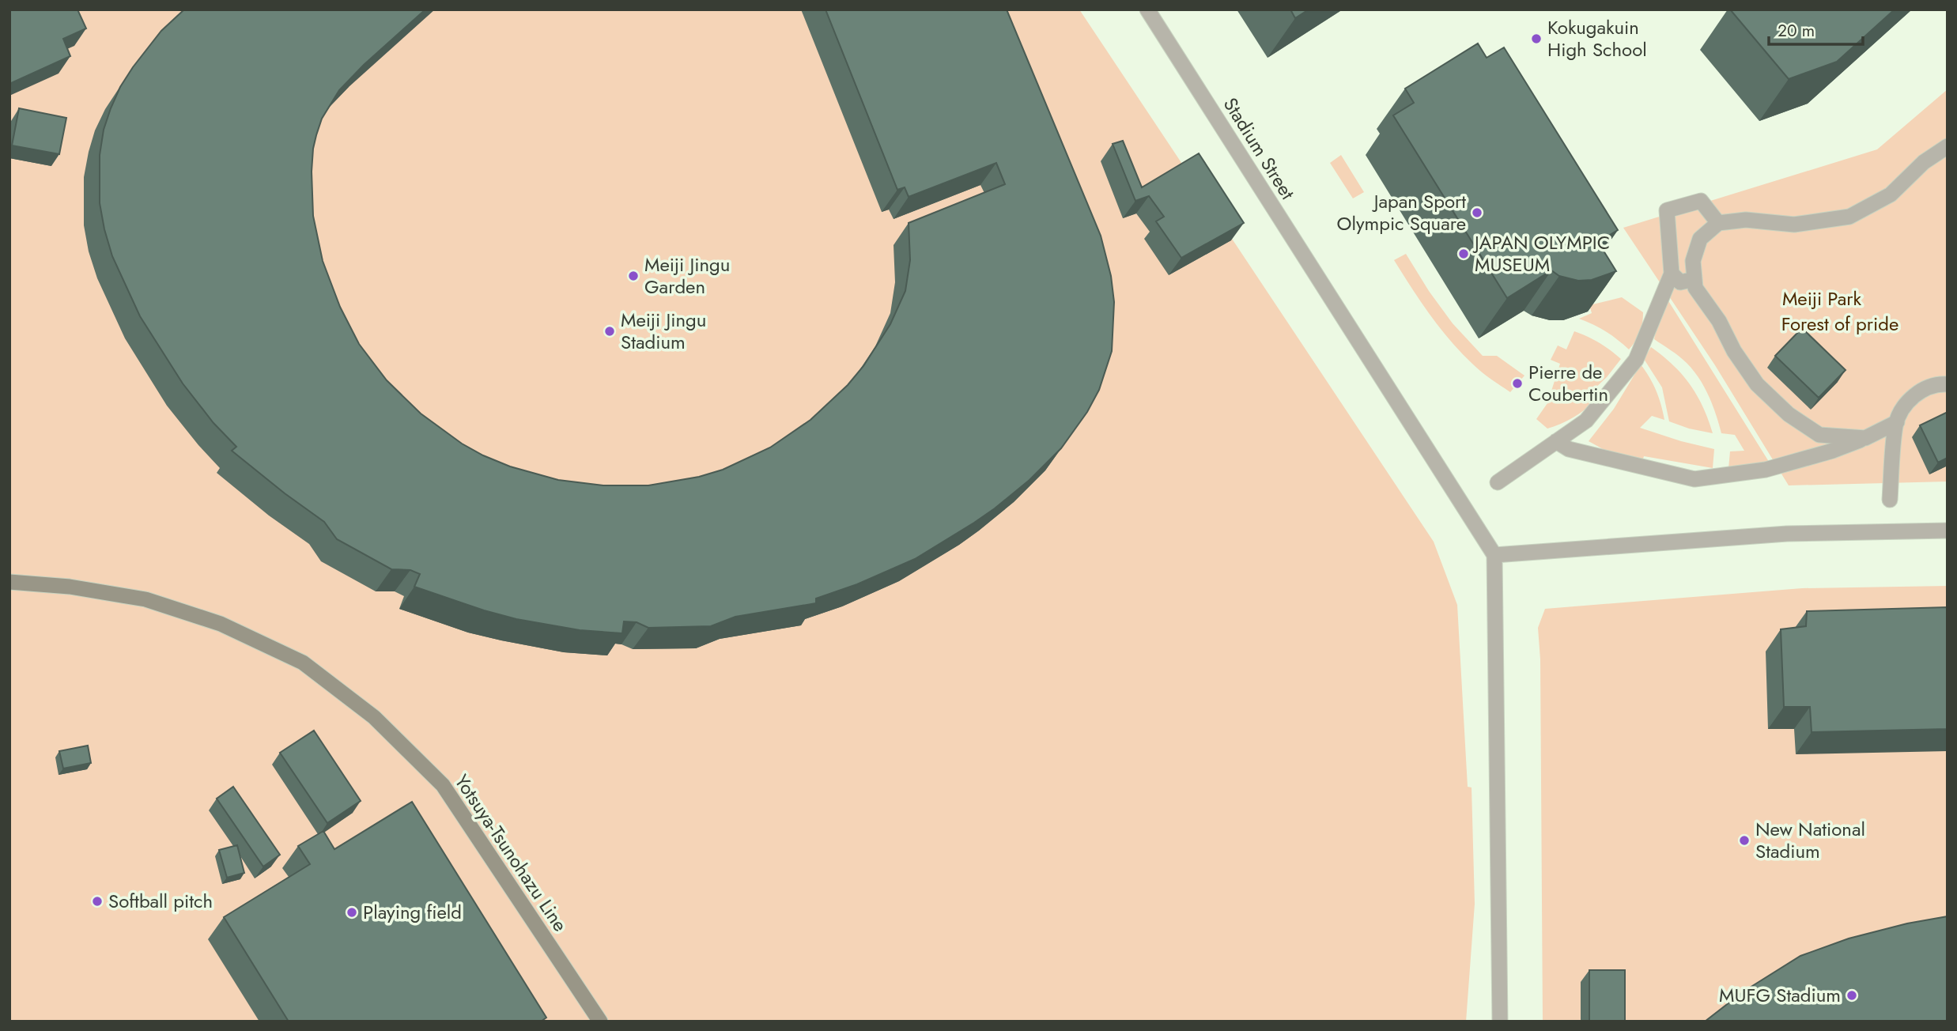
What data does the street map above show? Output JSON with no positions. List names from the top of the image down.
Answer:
{
  "streets": {
    "main road": ["Yotsuya-Tsunohazu Line"],
    "street": ["Stadium Street"]
  },
  "parks": ["Meiji Park", "Forest of pride"],
  "places": [
    "Kokugakuin High School",
    "Japan Sport Olympic Square",
    "JAPAN OLYMPIC MUSEUM",
    "Meiji Jingu Garden",
    "Meiji Jingu Stadium",
    "Pierre de Coubertin",
    "New National Stadium",
    "Softball pitch",
    "Playing field",
    "MUFG Stadium"
  ],
  "scale_bar": "20 m"
}
